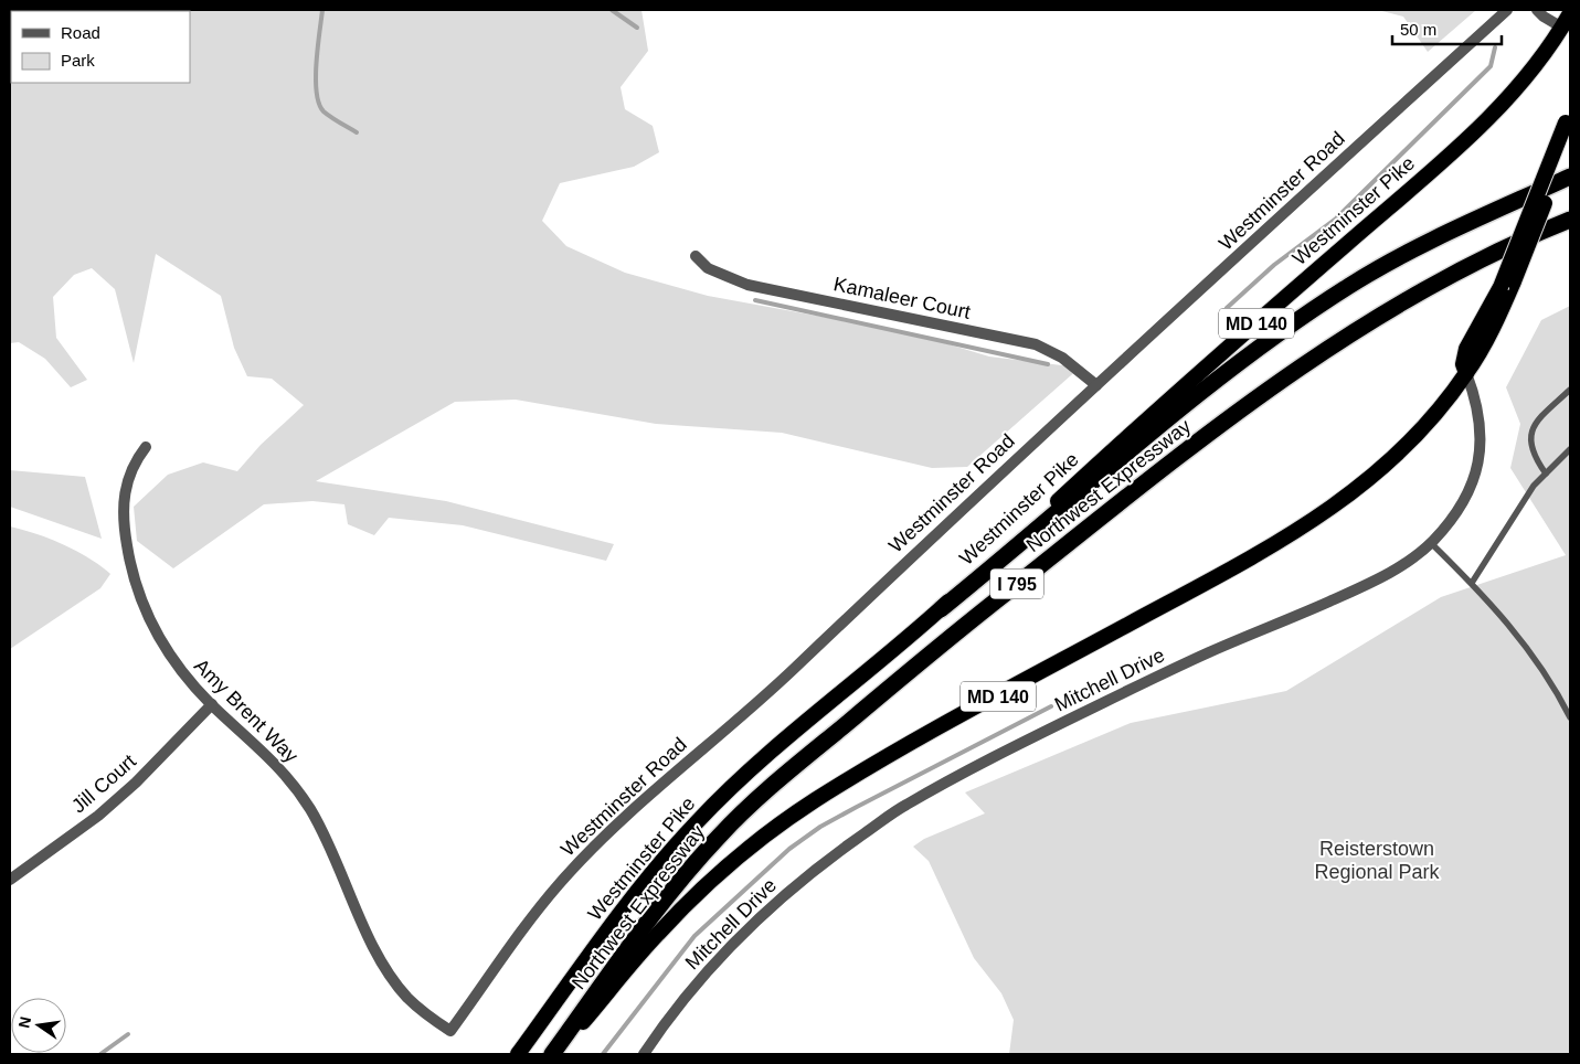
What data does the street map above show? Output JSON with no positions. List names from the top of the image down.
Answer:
{
  "streets": {
    "highway": [
      "Westminster Pike",
      "MD 140",
      "Northwest Expressway",
      "I 795"
    ],
    "street": [
      "Westminster Road",
      "Kamaleer Court",
      "Mitchell Drive",
      "Amy Brent Way",
      "Jill Court"
    ]
  },
  "crossings": [
    ["Westminster Road", "Kamaleer Court"],
    ["Westminster Road", "Amy Brent Way"],
    ["Westminster Pike", "Northwest Expressway"],
    ["MD 140", "Northwest Expressway"],
    ["MD 140", "Mitchell Drive"],
    ["Amy Brent Way", "Jill Court"]
  ],
  "parks": ["Reisterstown Regional Park"],
  "legend": ["Road", "Park"],
  "scale_bar": "50 m",
  "north": "left"
}
